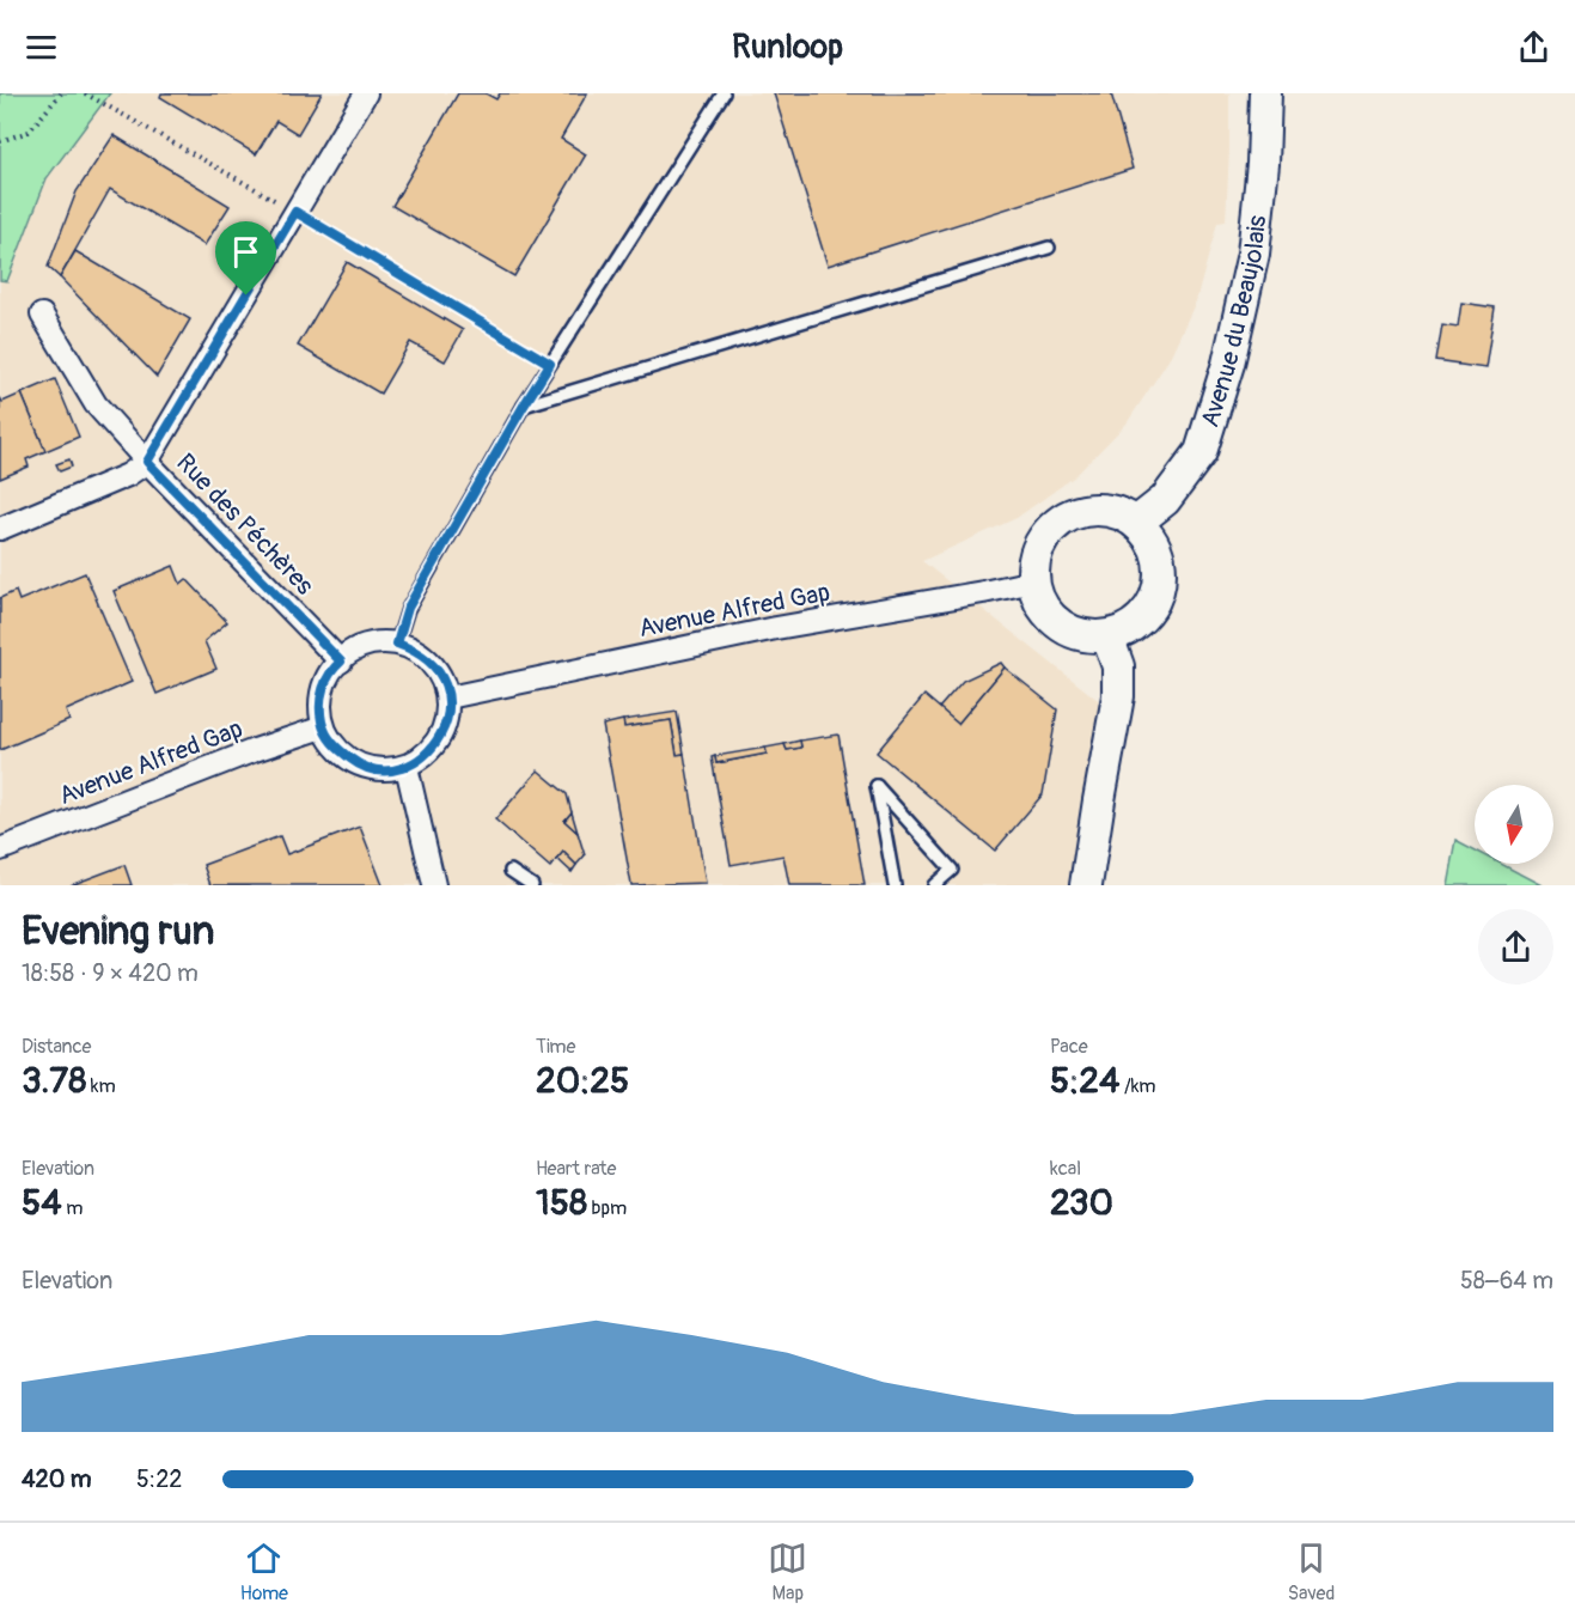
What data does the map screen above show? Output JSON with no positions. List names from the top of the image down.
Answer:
{
  "streets": {
    "main road": ["Avenue du Beaujolais"],
    "street": ["Rue des Péchères", "Avenue Alfred Gap"]
  },
  "crossings": [
    ["Avenue du Beaujolais", "Avenue Alfred Gap"],
    ["Rue des Péchères", "Avenue Alfred Gap"]
  ],
  "north": "bottom",
  "page": {
    "header": "Runloop",
    "heading": ["Evening run", "18:58 · 9 × 420 m"],
    "stats": [
      ["Distance", "3.78 km"],
      ["Time", "20:25"],
      ["Pace", "5:24 /km"],
      ["Elevation", "54 m"],
      ["Heart rate", "158 bpm"],
      ["kcal", "230"]
    ],
    "chart": ["Elevation", "58–64 m"],
    "list": [
      {
        "name": "420 m",
        "note": "5:22"
      }
    ],
    "tabs": ["Home", "Map", "Saved"]
  }
}
